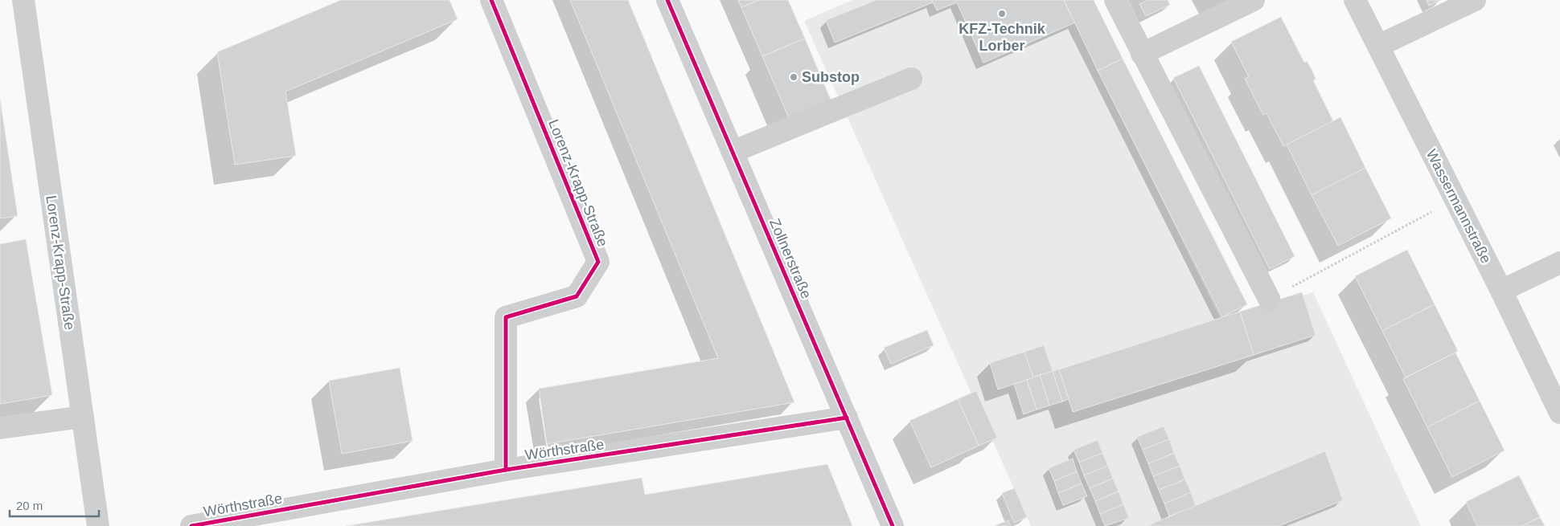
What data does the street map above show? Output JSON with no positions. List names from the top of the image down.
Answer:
{
  "streets": {
    "street": [
      "Lorenz-Krapp-Straße",
      "Wassermannstraße",
      "Zollnerstraße",
      "Wörthstraße"
    ]
  },
  "crossings": [
    ["Lorenz-Krapp-Straße", "Wörthstraße"],
    ["Zollnerstraße", "Wörthstraße"]
  ],
  "places": ["KFZ-Technik Lorber", "Substop"],
  "scale_bar": "20 m"
}
